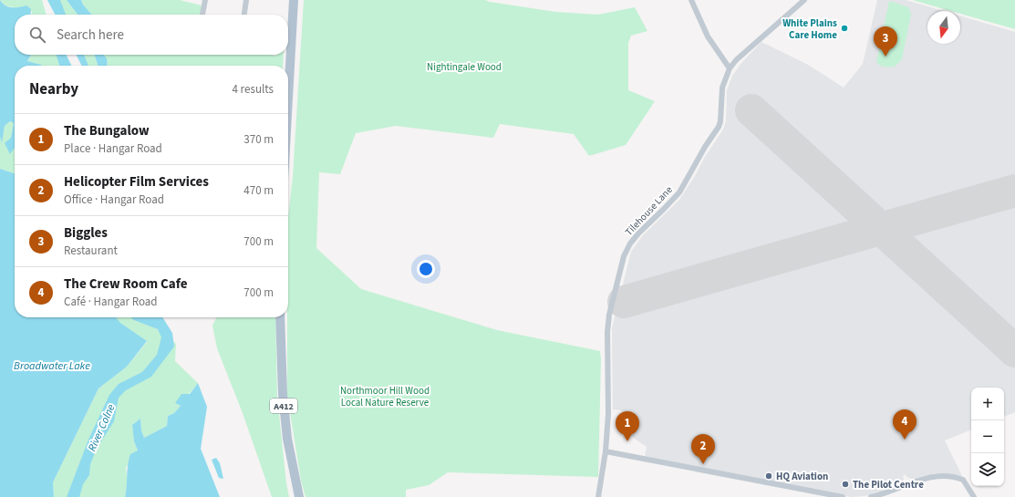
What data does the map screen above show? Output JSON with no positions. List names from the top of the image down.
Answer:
{
  "streets": {
    "main road": ["A412"],
    "street": ["Tilehouse Lane"]
  },
  "water": ["Broadwater Lake", "River Colne"],
  "parks": ["Nightingale Wood", "Northmoor Hill Wood Local Nature Reserve"],
  "places": ["White Plains Care Home", "HQ Aviation", "The Pilot Centre"],
  "north": "bottom",
  "page": {
    "search": "Search here",
    "pins": [
      "3",
      "4",
      "1",
      "2"
    ],
    "heading": ["Nearby", "4 results"],
    "list": [
      {
        "mark": "1",
        "name": "The Bungalow",
        "note": "Place · Hangar Road",
        "value": "370 m"
      },
      {
        "mark": "2",
        "name": "Helicopter Film Services",
        "note": "Office · Hangar Road",
        "value": "470 m"
      },
      {
        "mark": "3",
        "name": "Biggles",
        "note": "Restaurant",
        "value": "700 m"
      },
      {
        "mark": "4",
        "name": "The Crew Room Cafe",
        "note": "Café · Hangar Road",
        "value": "700 m"
      }
    ],
    "map_buttons": ["+", "−"]
  }
}
